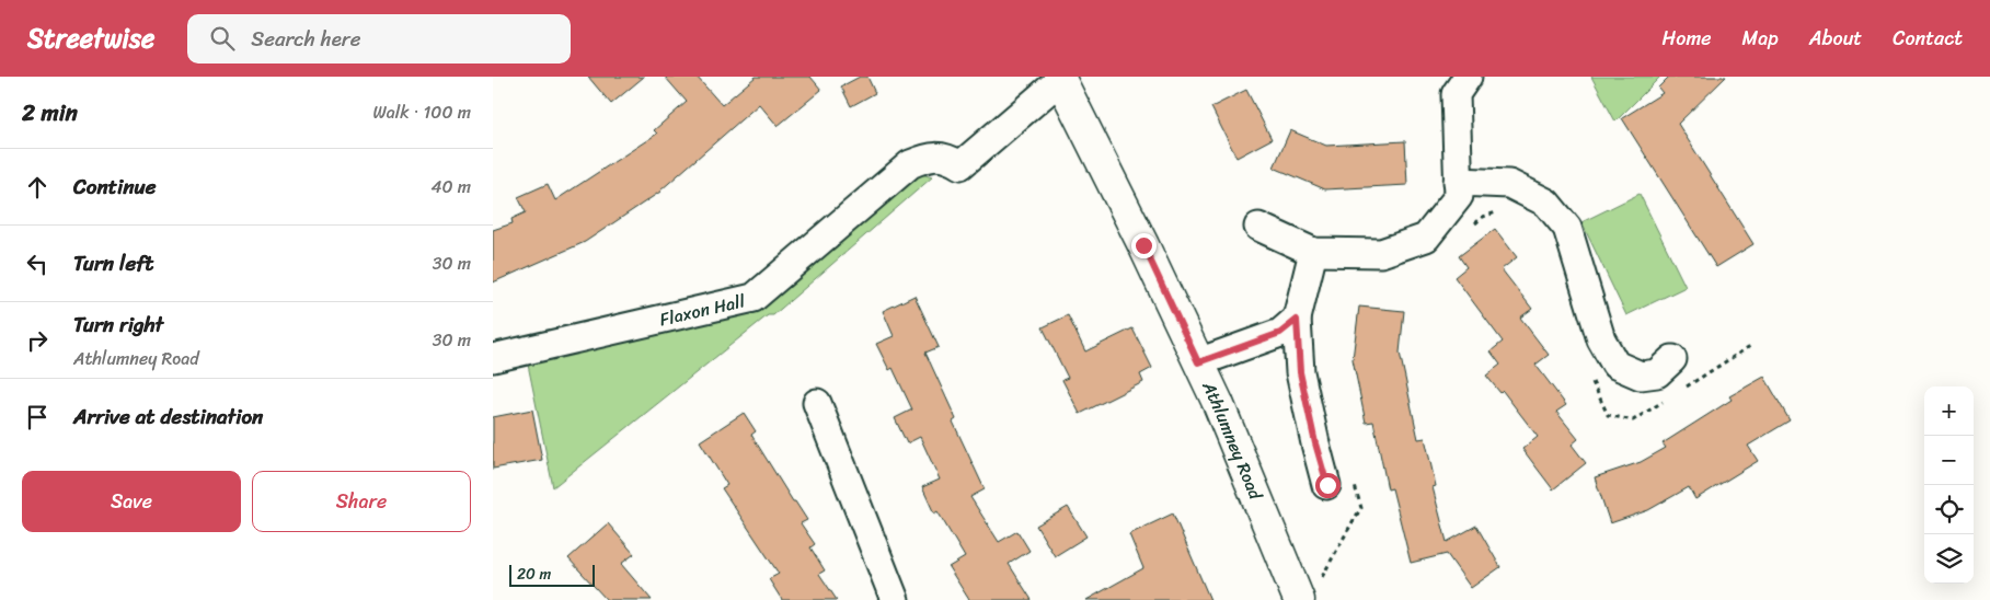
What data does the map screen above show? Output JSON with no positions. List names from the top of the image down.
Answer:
{
  "streets": {
    "main road": ["Athlumney Road"],
    "street": ["Flaxon Hall"]
  },
  "crossings": [
    ["Flaxon Hall", "Athlumney Road"]
  ],
  "scale_bar": "20 m",
  "page": {
    "header": "Streetwise",
    "search": "Search here",
    "nav": [
      "Home",
      "Map",
      "About",
      "Contact"
    ],
    "heading": ["2 min", "Walk · 100 m"],
    "list": [
      ["Continue", "40 m"],
      ["Turn left", "30 m"],
      ["Turn right", "Athlumney Road", "30 m"],
      "Arrive at destination"
    ],
    "map_buttons": ["+", "−"],
    "buttons": ["Save", "Share"],
    "scale": "20 m"
  }
}
